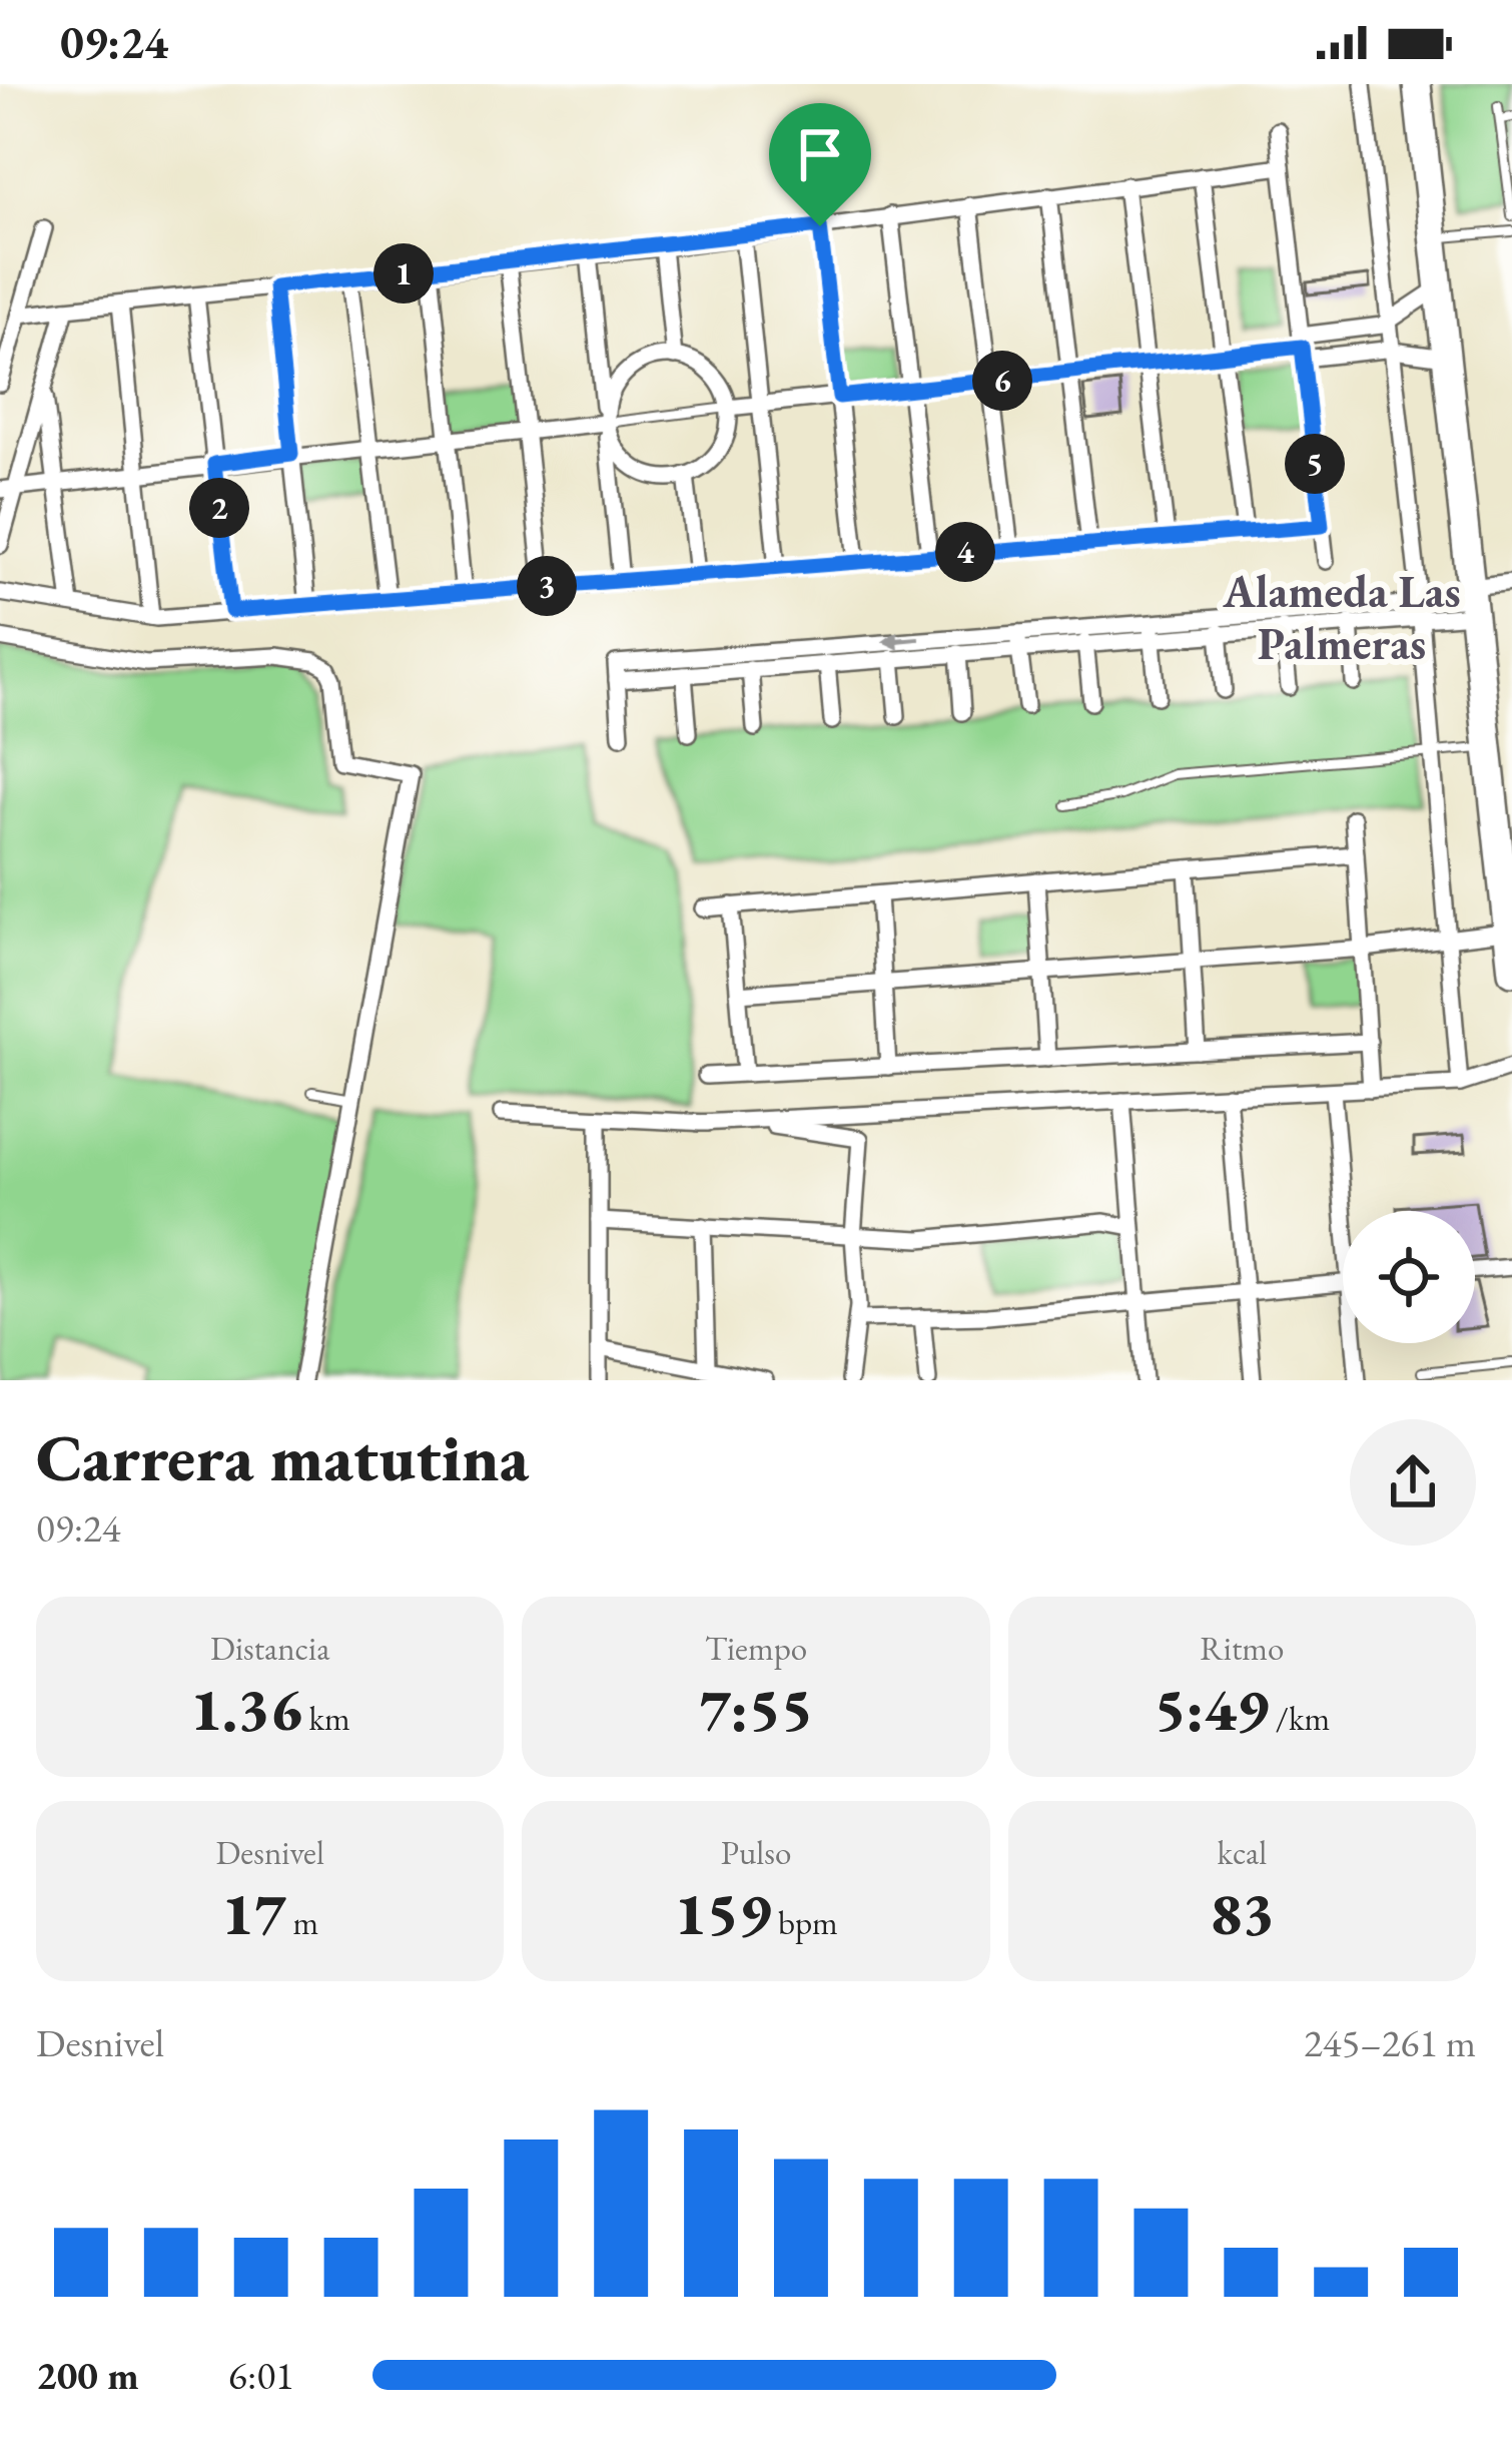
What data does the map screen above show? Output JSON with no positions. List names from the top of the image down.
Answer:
{
  "districts": ["Alameda Las Palmeras"],
  "page": {
    "status": "09:24",
    "pins": [
      "1",
      "6",
      "5",
      "2",
      "4",
      "3"
    ],
    "heading": ["Carrera matutina", "09:24"],
    "stats": [
      ["Distancia", "1.36 km"],
      ["Tiempo", "7:55"],
      ["Ritmo", "5:49 /km"],
      ["Desnivel", "17 m"],
      ["Pulso", "159 bpm"],
      ["kcal", "83"]
    ],
    "chart": ["Desnivel", "245–261 m"],
    "list": [
      {
        "name": "200 m",
        "note": "6:01"
      }
    ]
  }
}
